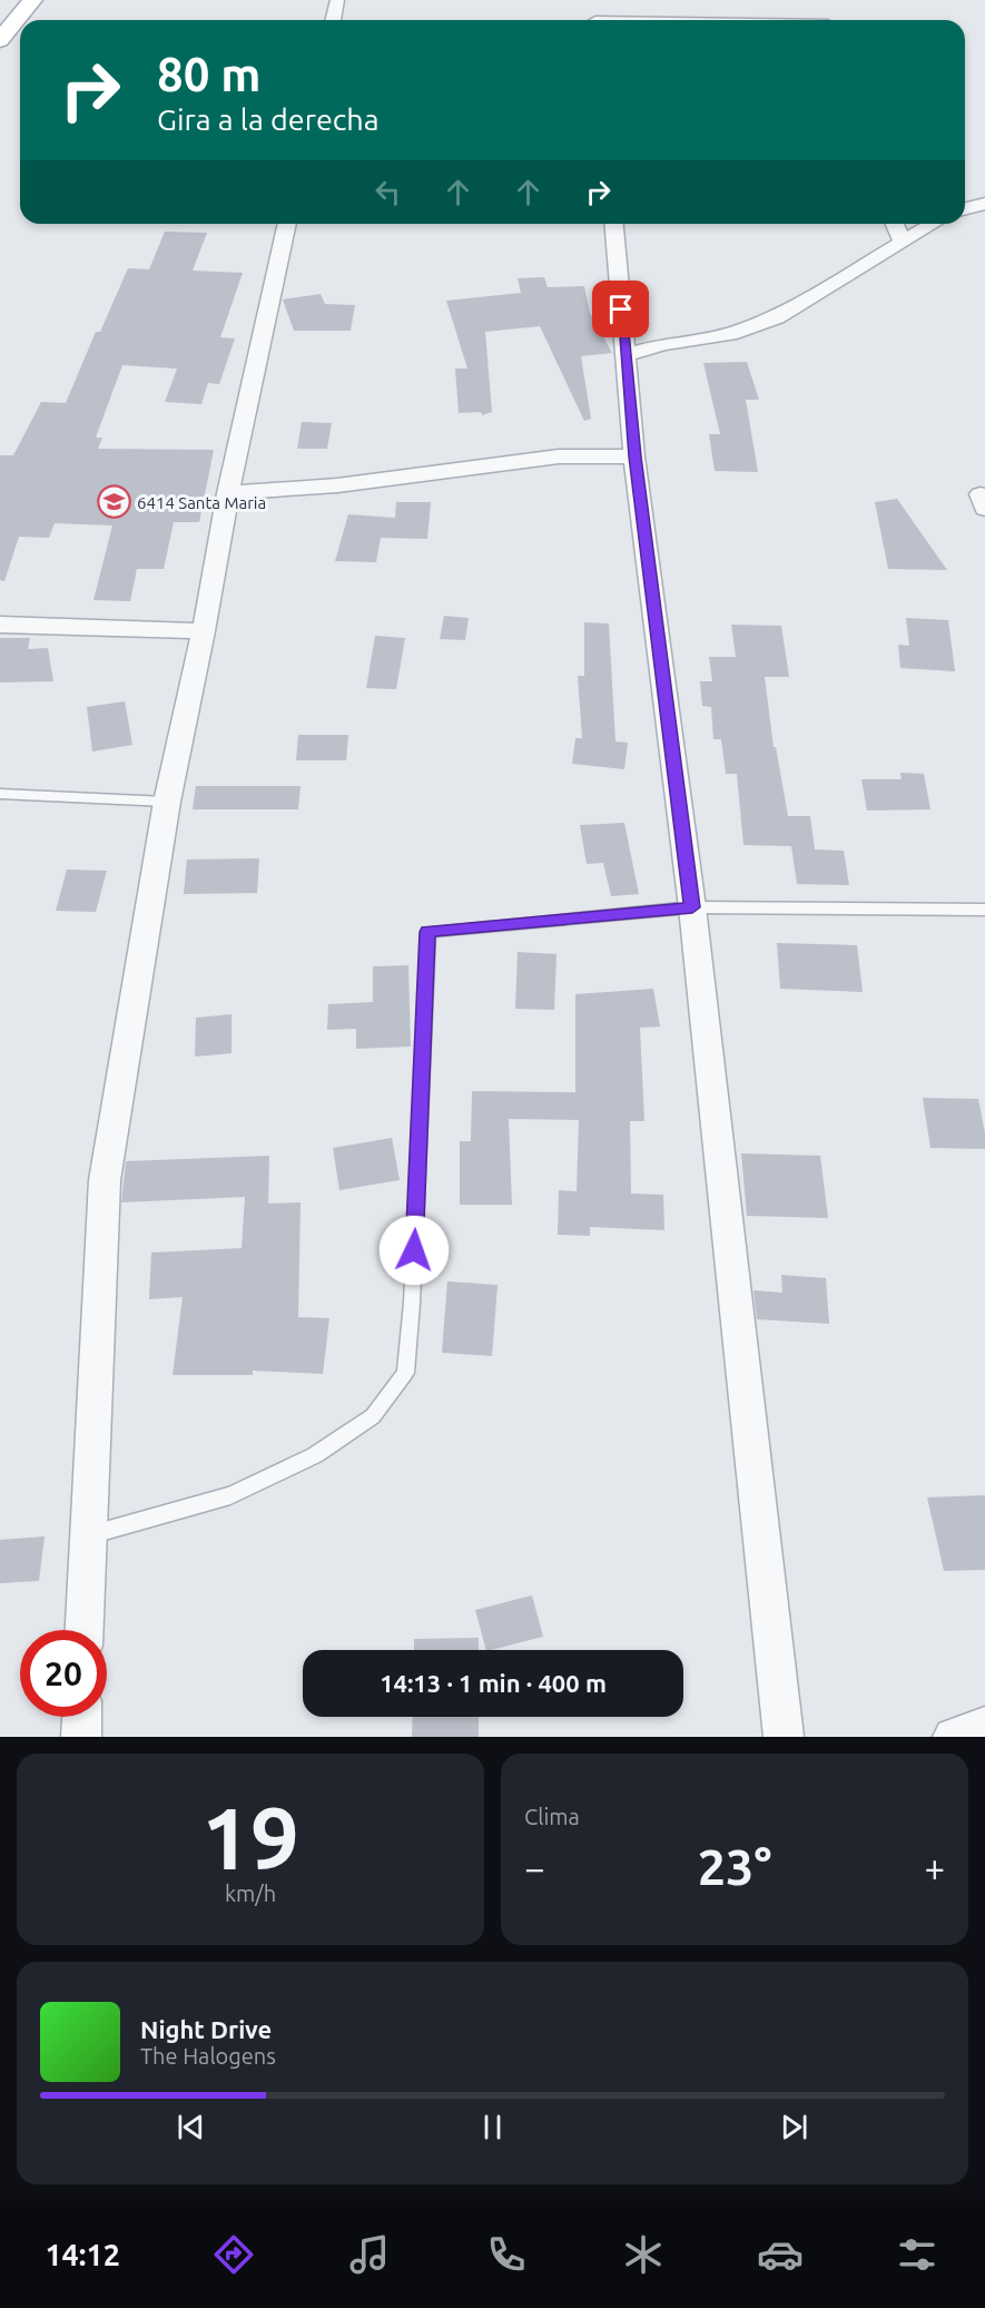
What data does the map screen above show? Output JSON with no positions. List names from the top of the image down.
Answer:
{
  "places": {
    "school or university": ["6414 Santa Maria"]
  },
  "page": {
    "turn": ["80 m", "Gira a la derecha"],
    "limit": "20",
    "trip": "14:13 · 1 min · 400 m",
    "tile": [
      ["19", "km/h"],
      "Clima"
    ],
    "heat": ["−", "23°", "+"],
    "song": ["Night Drive", "The Halogens"],
    "tabs": "14:12"
  }
}
